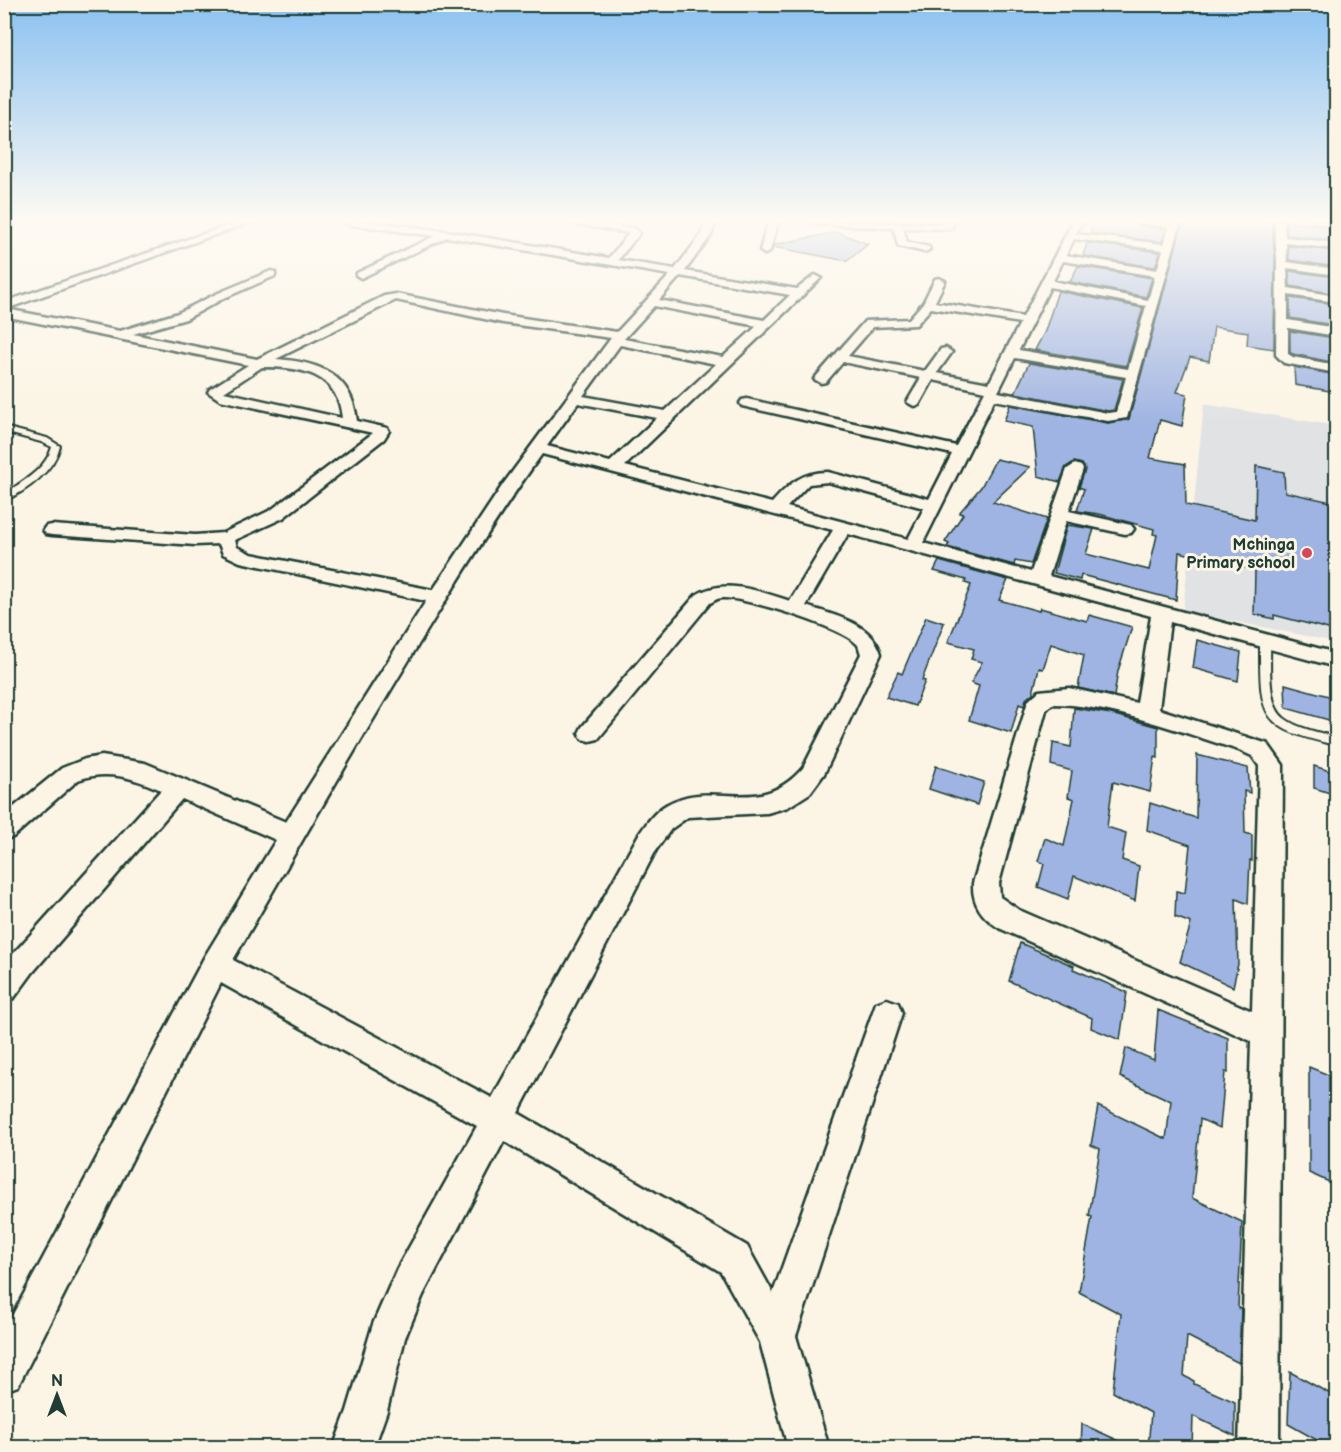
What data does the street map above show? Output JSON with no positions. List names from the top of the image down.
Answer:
{
  "places": ["Mchinga Primary school"],
  "north": "top"
}
